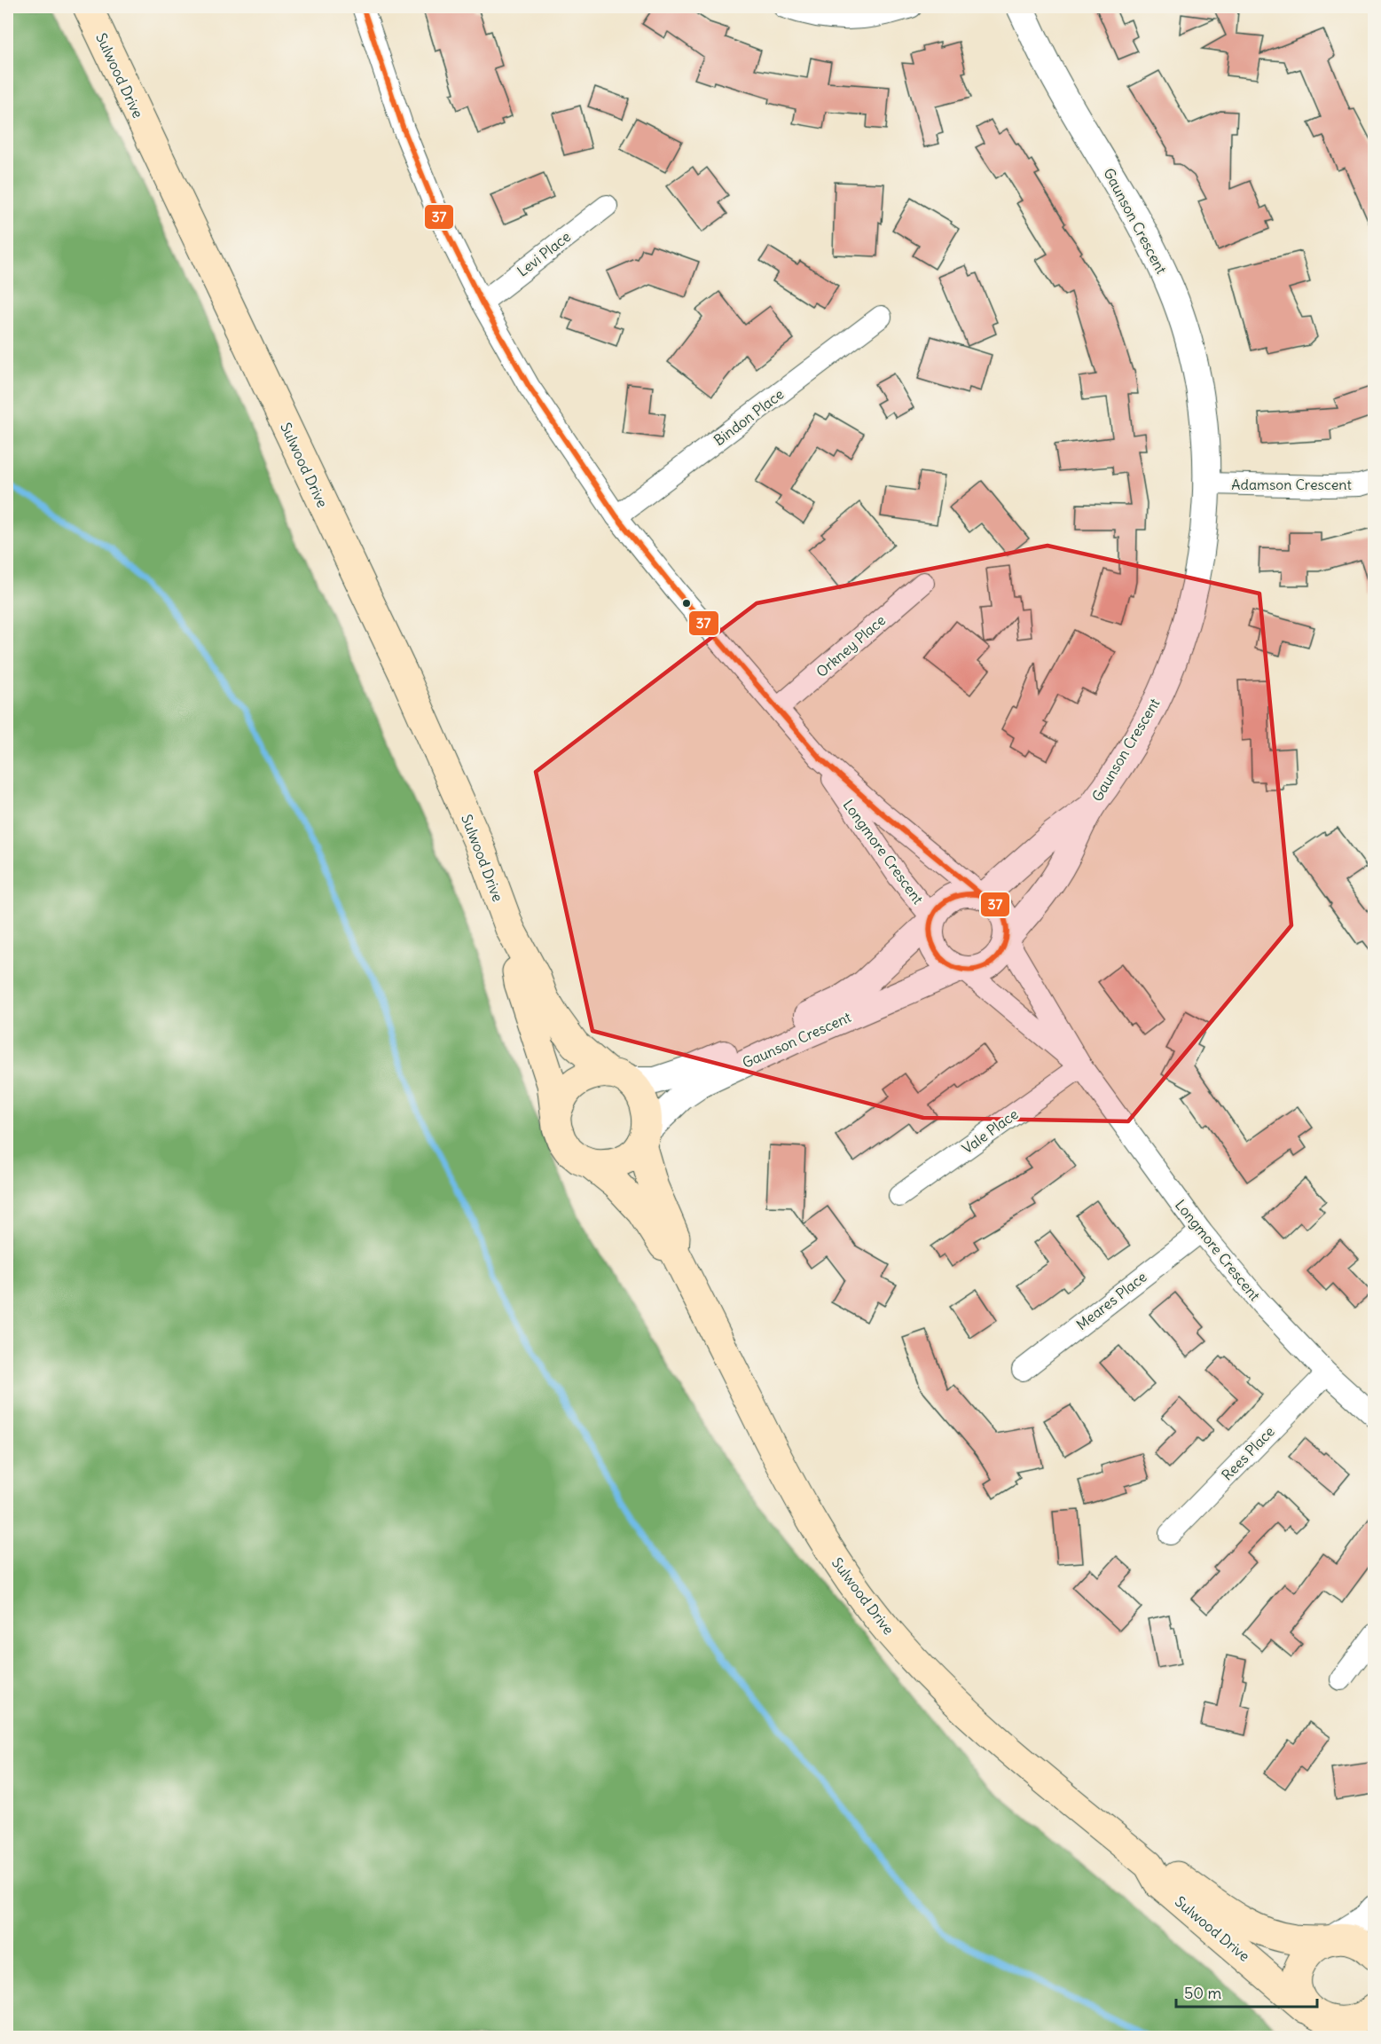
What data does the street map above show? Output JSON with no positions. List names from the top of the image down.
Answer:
{
  "streets": {
    "main road": ["Sulwood Drive"],
    "street": [
      "Gaunson Crescent",
      "Levi Place",
      "Bindon Place",
      "Adamson Crescent",
      "Orkney Place",
      "Longmore Crescent",
      "Vale Place",
      "Meares Place",
      "Rees Place"
    ]
  },
  "crossings": [
    ["Sulwood Drive", "Gaunson Crescent"],
    ["Gaunson Crescent", "Adamson Crescent"],
    ["Gaunson Crescent", "Longmore Crescent"],
    ["Levi Place", "Longmore Crescent"],
    ["Bindon Place", "Longmore Crescent"],
    ["Orkney Place", "Longmore Crescent"],
    ["Longmore Crescent", "Vale Place"],
    ["Longmore Crescent", "Meares Place"],
    ["Longmore Crescent", "Rees Place"]
  ],
  "lines": ["transit line 37"],
  "scale_bar": "50 m"
}
